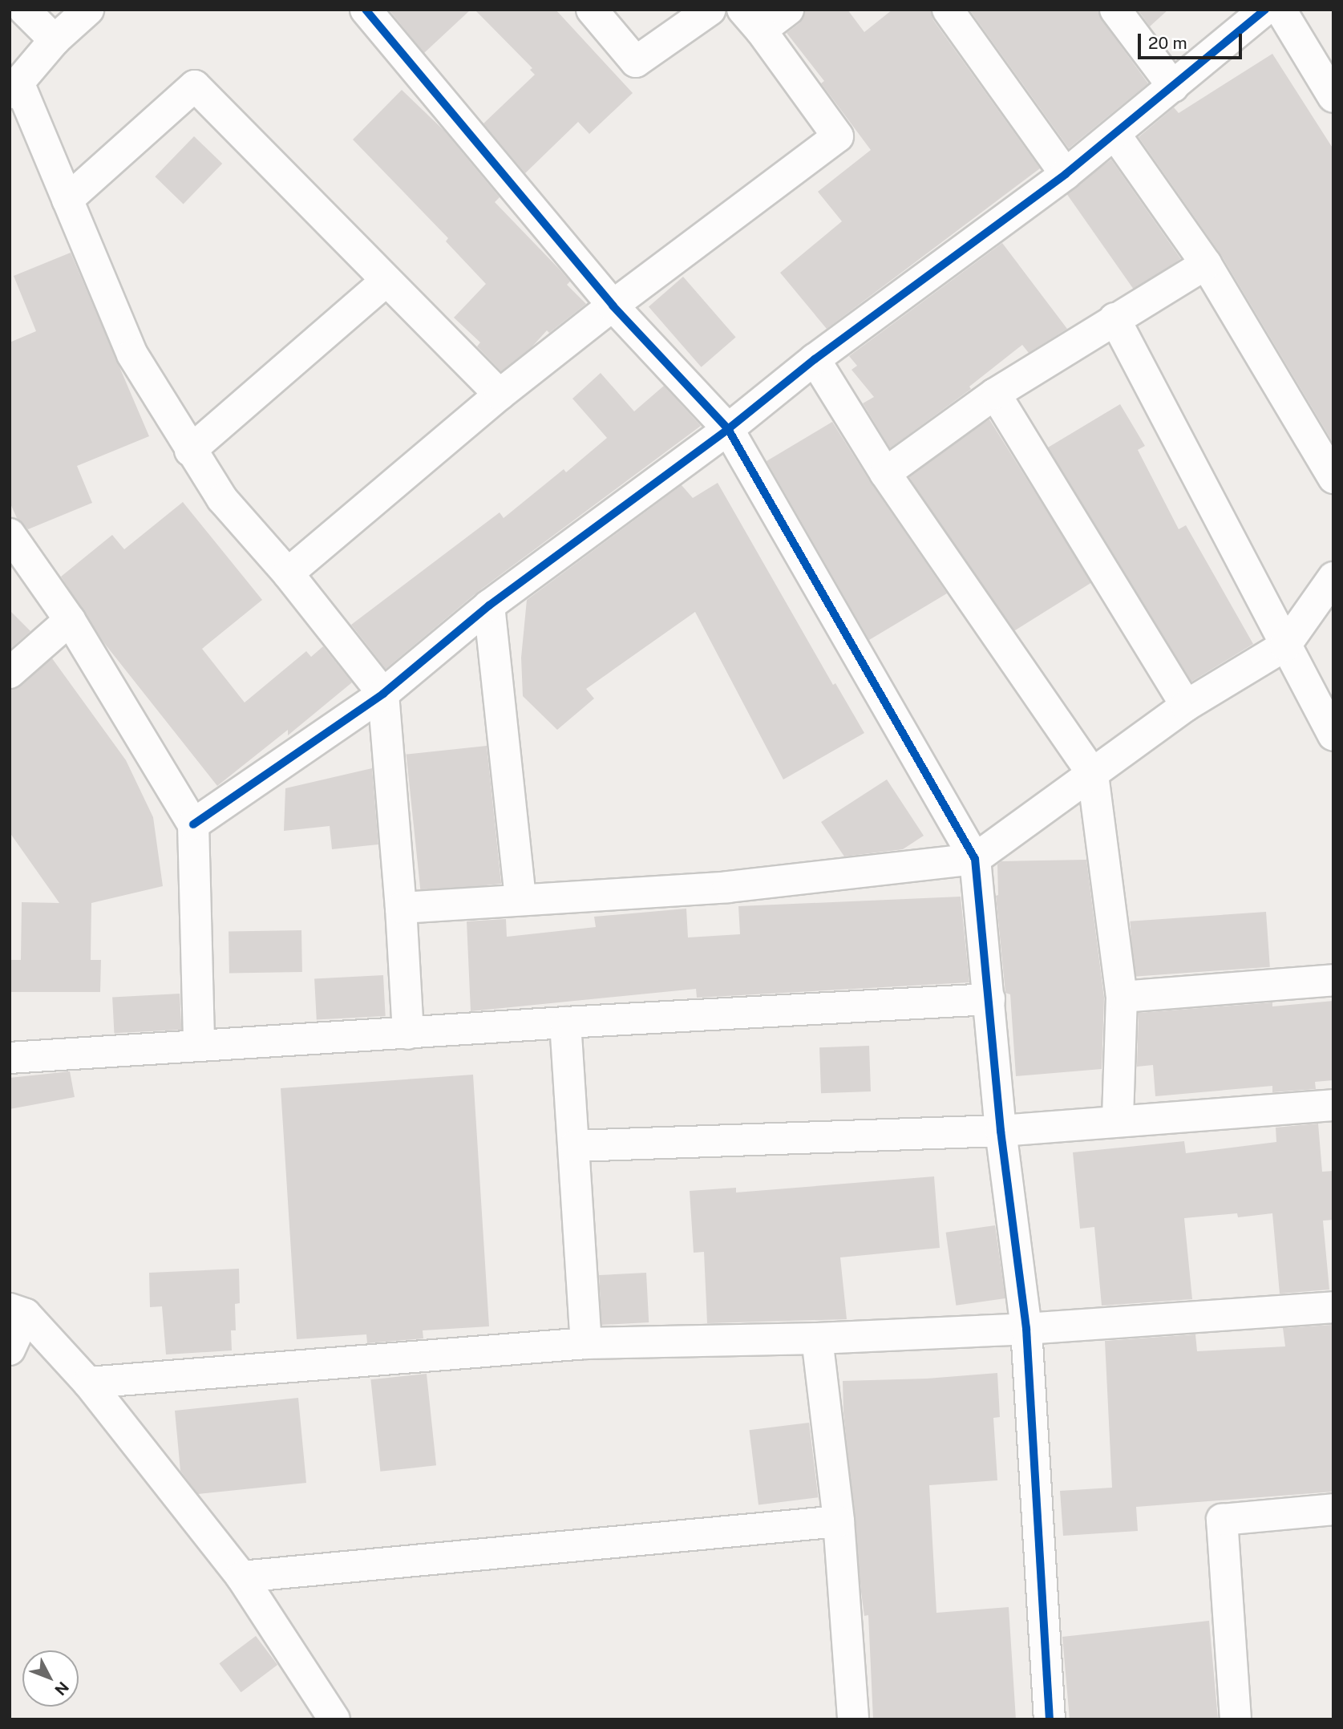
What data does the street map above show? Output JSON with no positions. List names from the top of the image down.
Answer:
{
  "scale_bar": "20 m",
  "north": "bottom right"
}
